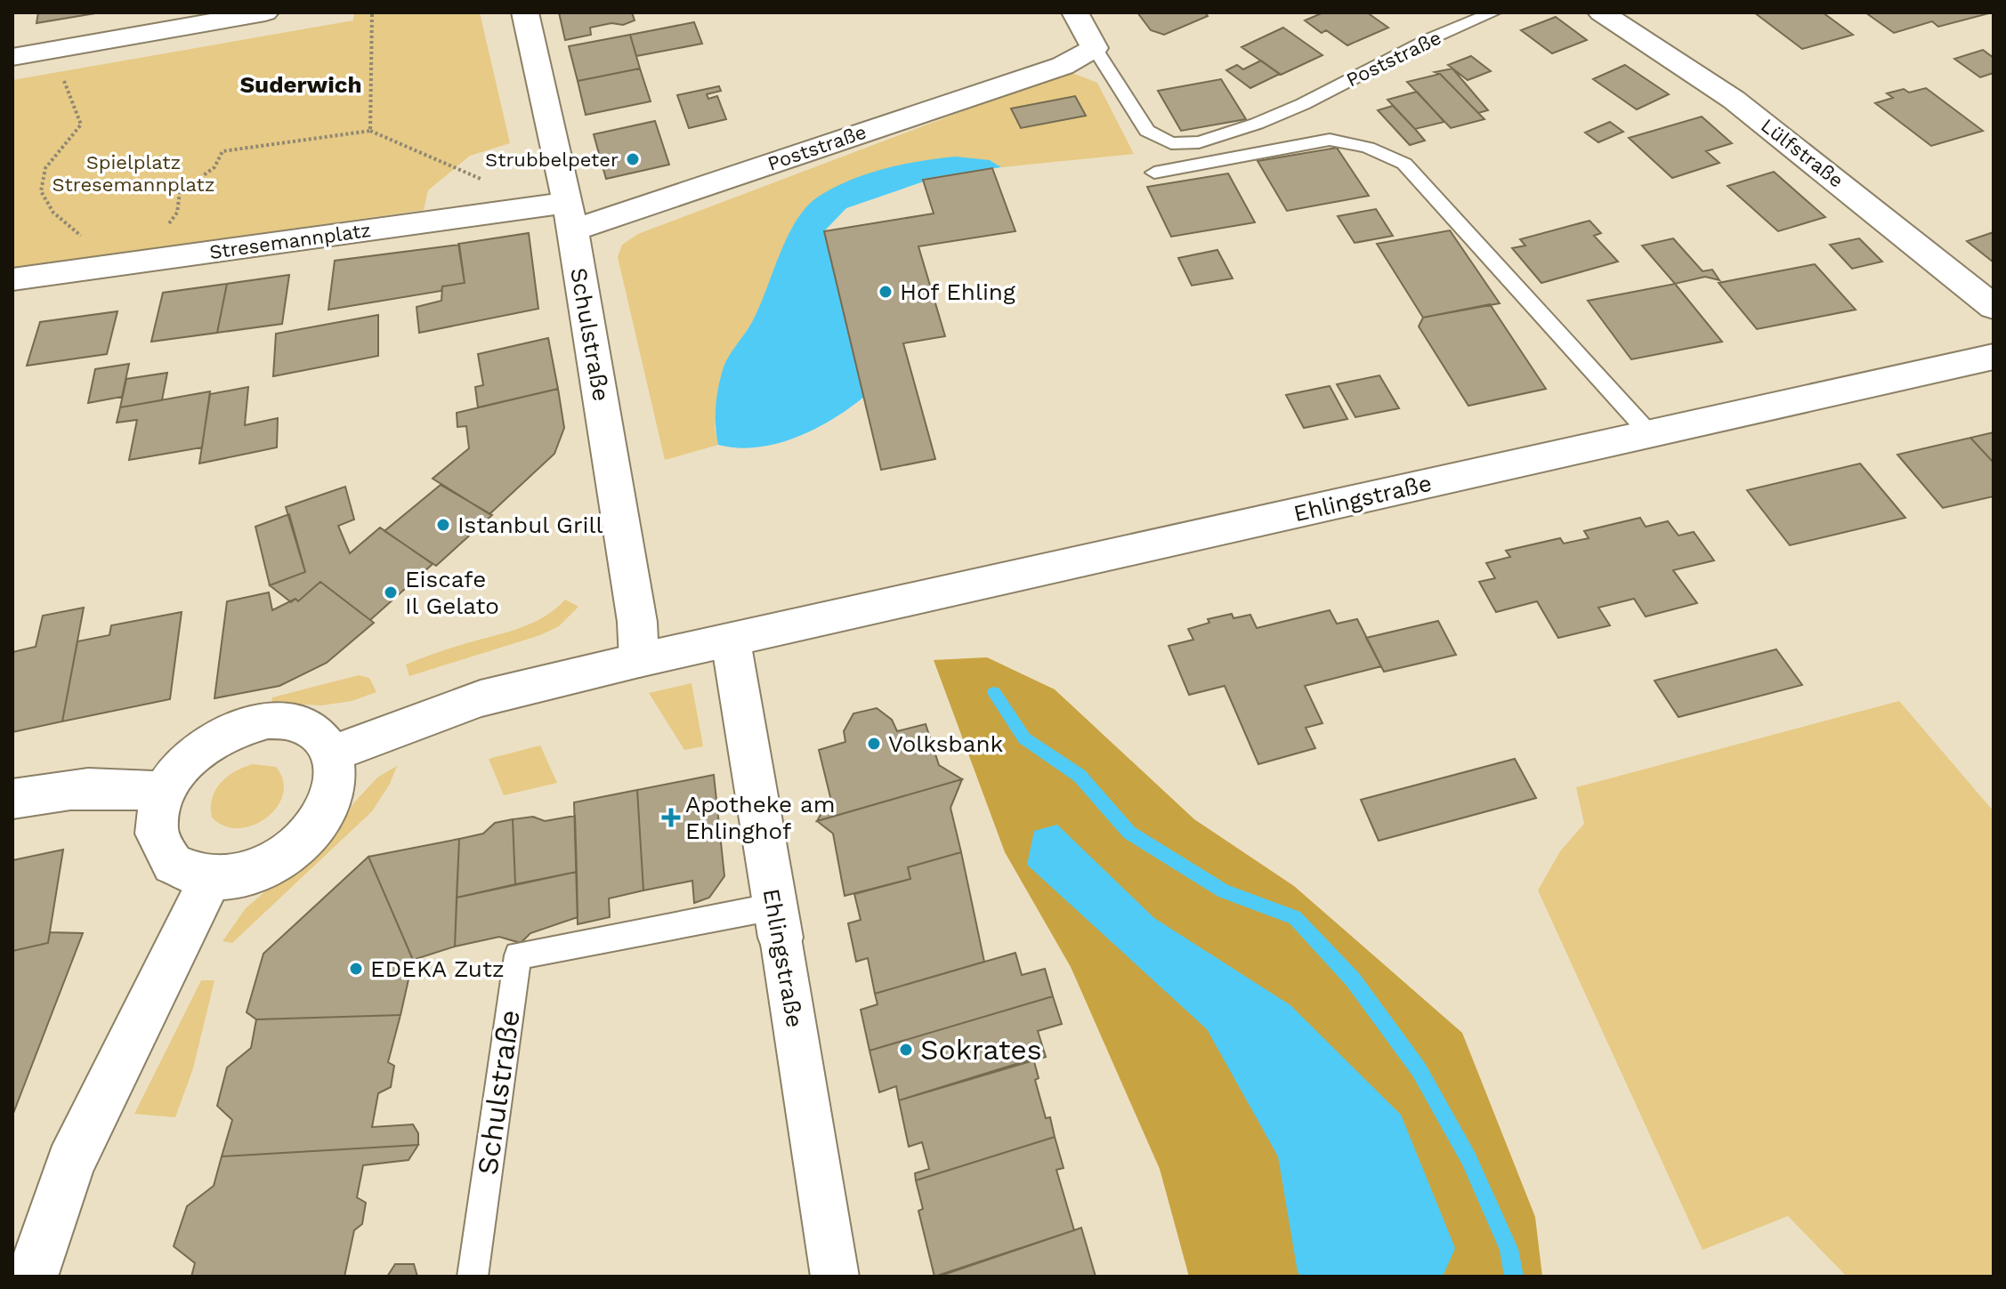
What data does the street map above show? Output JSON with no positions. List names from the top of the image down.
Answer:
{
  "streets": {
    "street": [
      "Poststraße",
      "Lülfstraße",
      "Stresemannplatz",
      "Schulstraße",
      "Ehlingstraße"
    ]
  },
  "crossings": [
    ["Poststraße", "Stresemannplatz"],
    ["Poststraße", "Schulstraße"],
    ["Stresemannplatz", "Schulstraße"],
    ["Schulstraße", "Ehlingstraße"]
  ],
  "districts": ["Suderwich"],
  "parks": ["Spielplatz Stresemannplatz"],
  "places": {
    "other": [
      "Strubbelpeter",
      "Hof Ehling",
      "Istanbul Grill",
      "Eiscafe Il Gelato",
      "Volksbank",
      "EDEKA Zutz",
      "Sokrates"
    ],
    "health": ["Apotheke am Ehlinghof"]
  }
}
